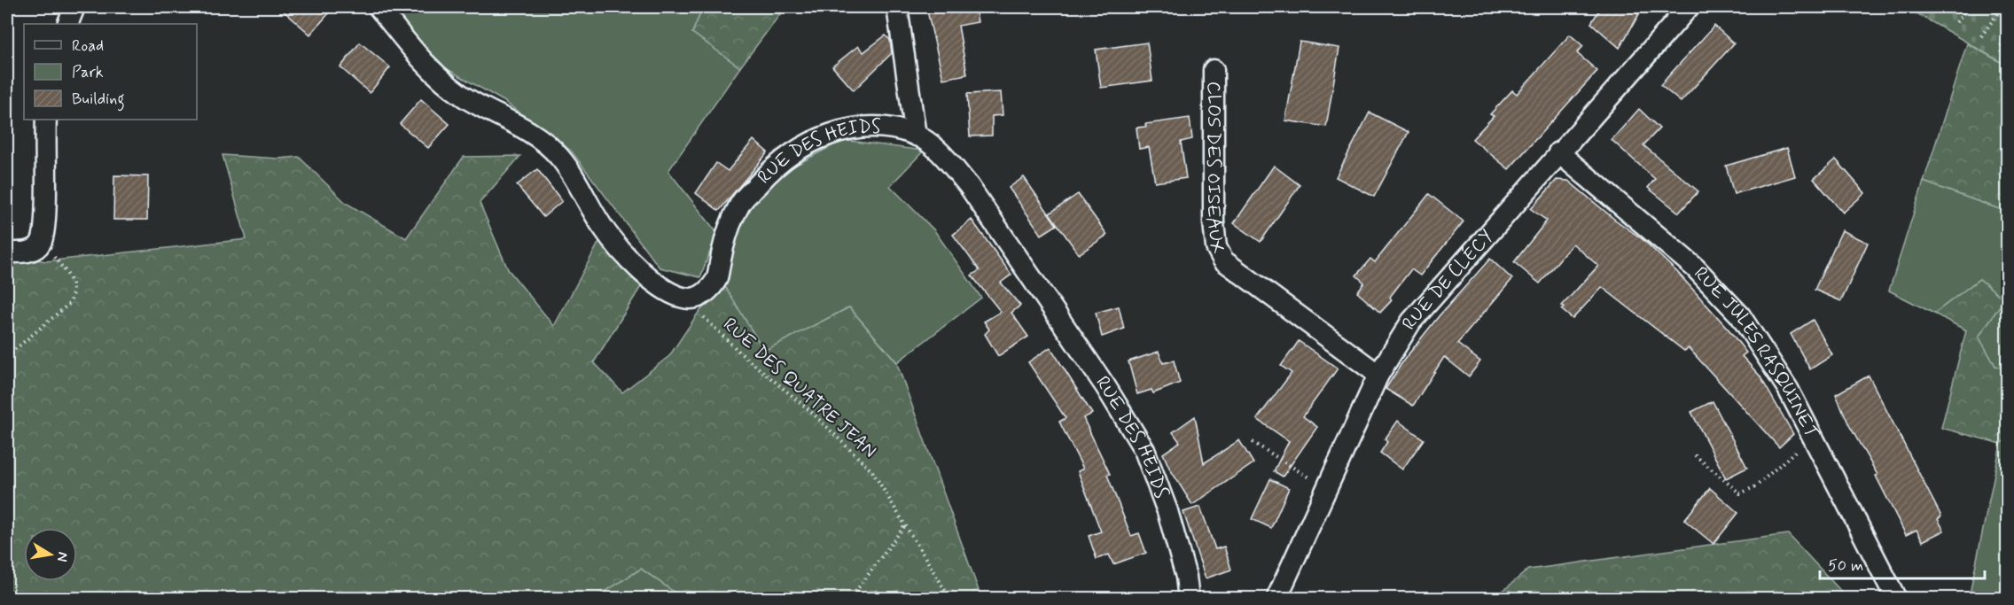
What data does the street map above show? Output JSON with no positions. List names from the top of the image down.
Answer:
{
  "streets": {
    "street": [
      "RUE DES HEIDS",
      "CLOS DES OISEAUX",
      "RUE DE CLÉCY",
      "RUE JULES RASQUINET"
    ],
    "path": ["RUE DES QUATRE JEAN"]
  },
  "crossings": [
    ["RUE DES HEIDS", "RUE DES QUATRE JEAN"],
    ["CLOS DES OISEAUX", "RUE DE CLÉCY"],
    ["RUE DE CLÉCY", "RUE JULES RASQUINET"]
  ],
  "legend": ["Road", "Park", "Building"],
  "scale_bar": "50 m",
  "north": "right"
}
